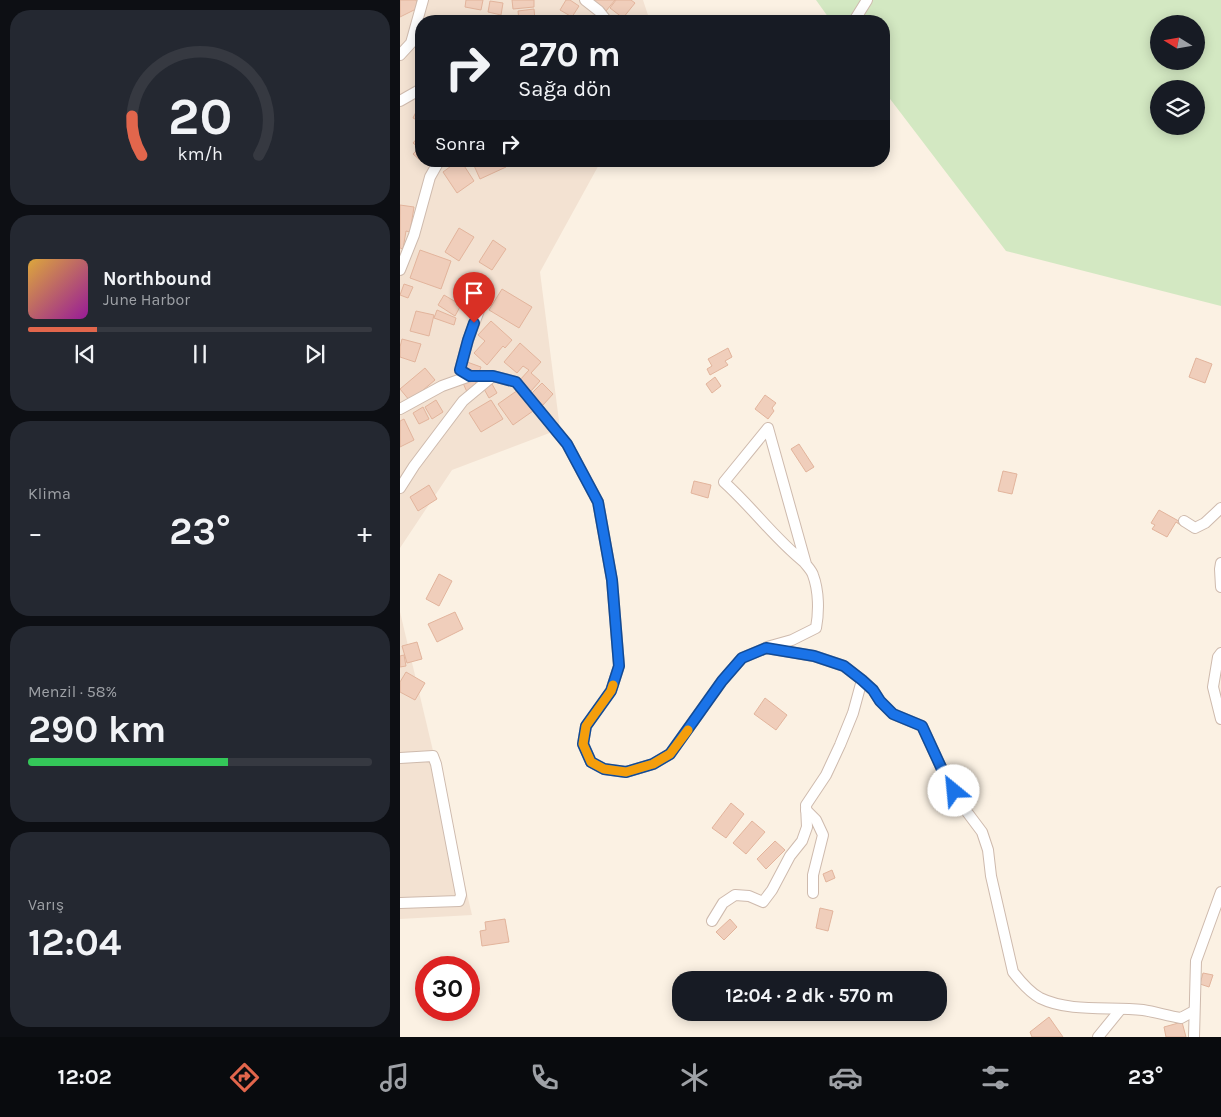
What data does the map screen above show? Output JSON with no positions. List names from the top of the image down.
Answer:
{
  "north": "left",
  "page": {
    "turn": ["270 m", "Sağa dön"],
    "then": "Sonra",
    "song": ["Northbound", "June Harbor"],
    "tile": [
      "Klima",
      ["Menzil · 58%", "290 km"],
      ["Varış", "12:04"]
    ],
    "heat": ["−", "23°", "+"],
    "limit": "30",
    "trip": "12:04 · 2 dk · 570 m",
    "tabs": ["12:02", "23°"],
    "gauge": ["20", "km/h"]
  }
}
